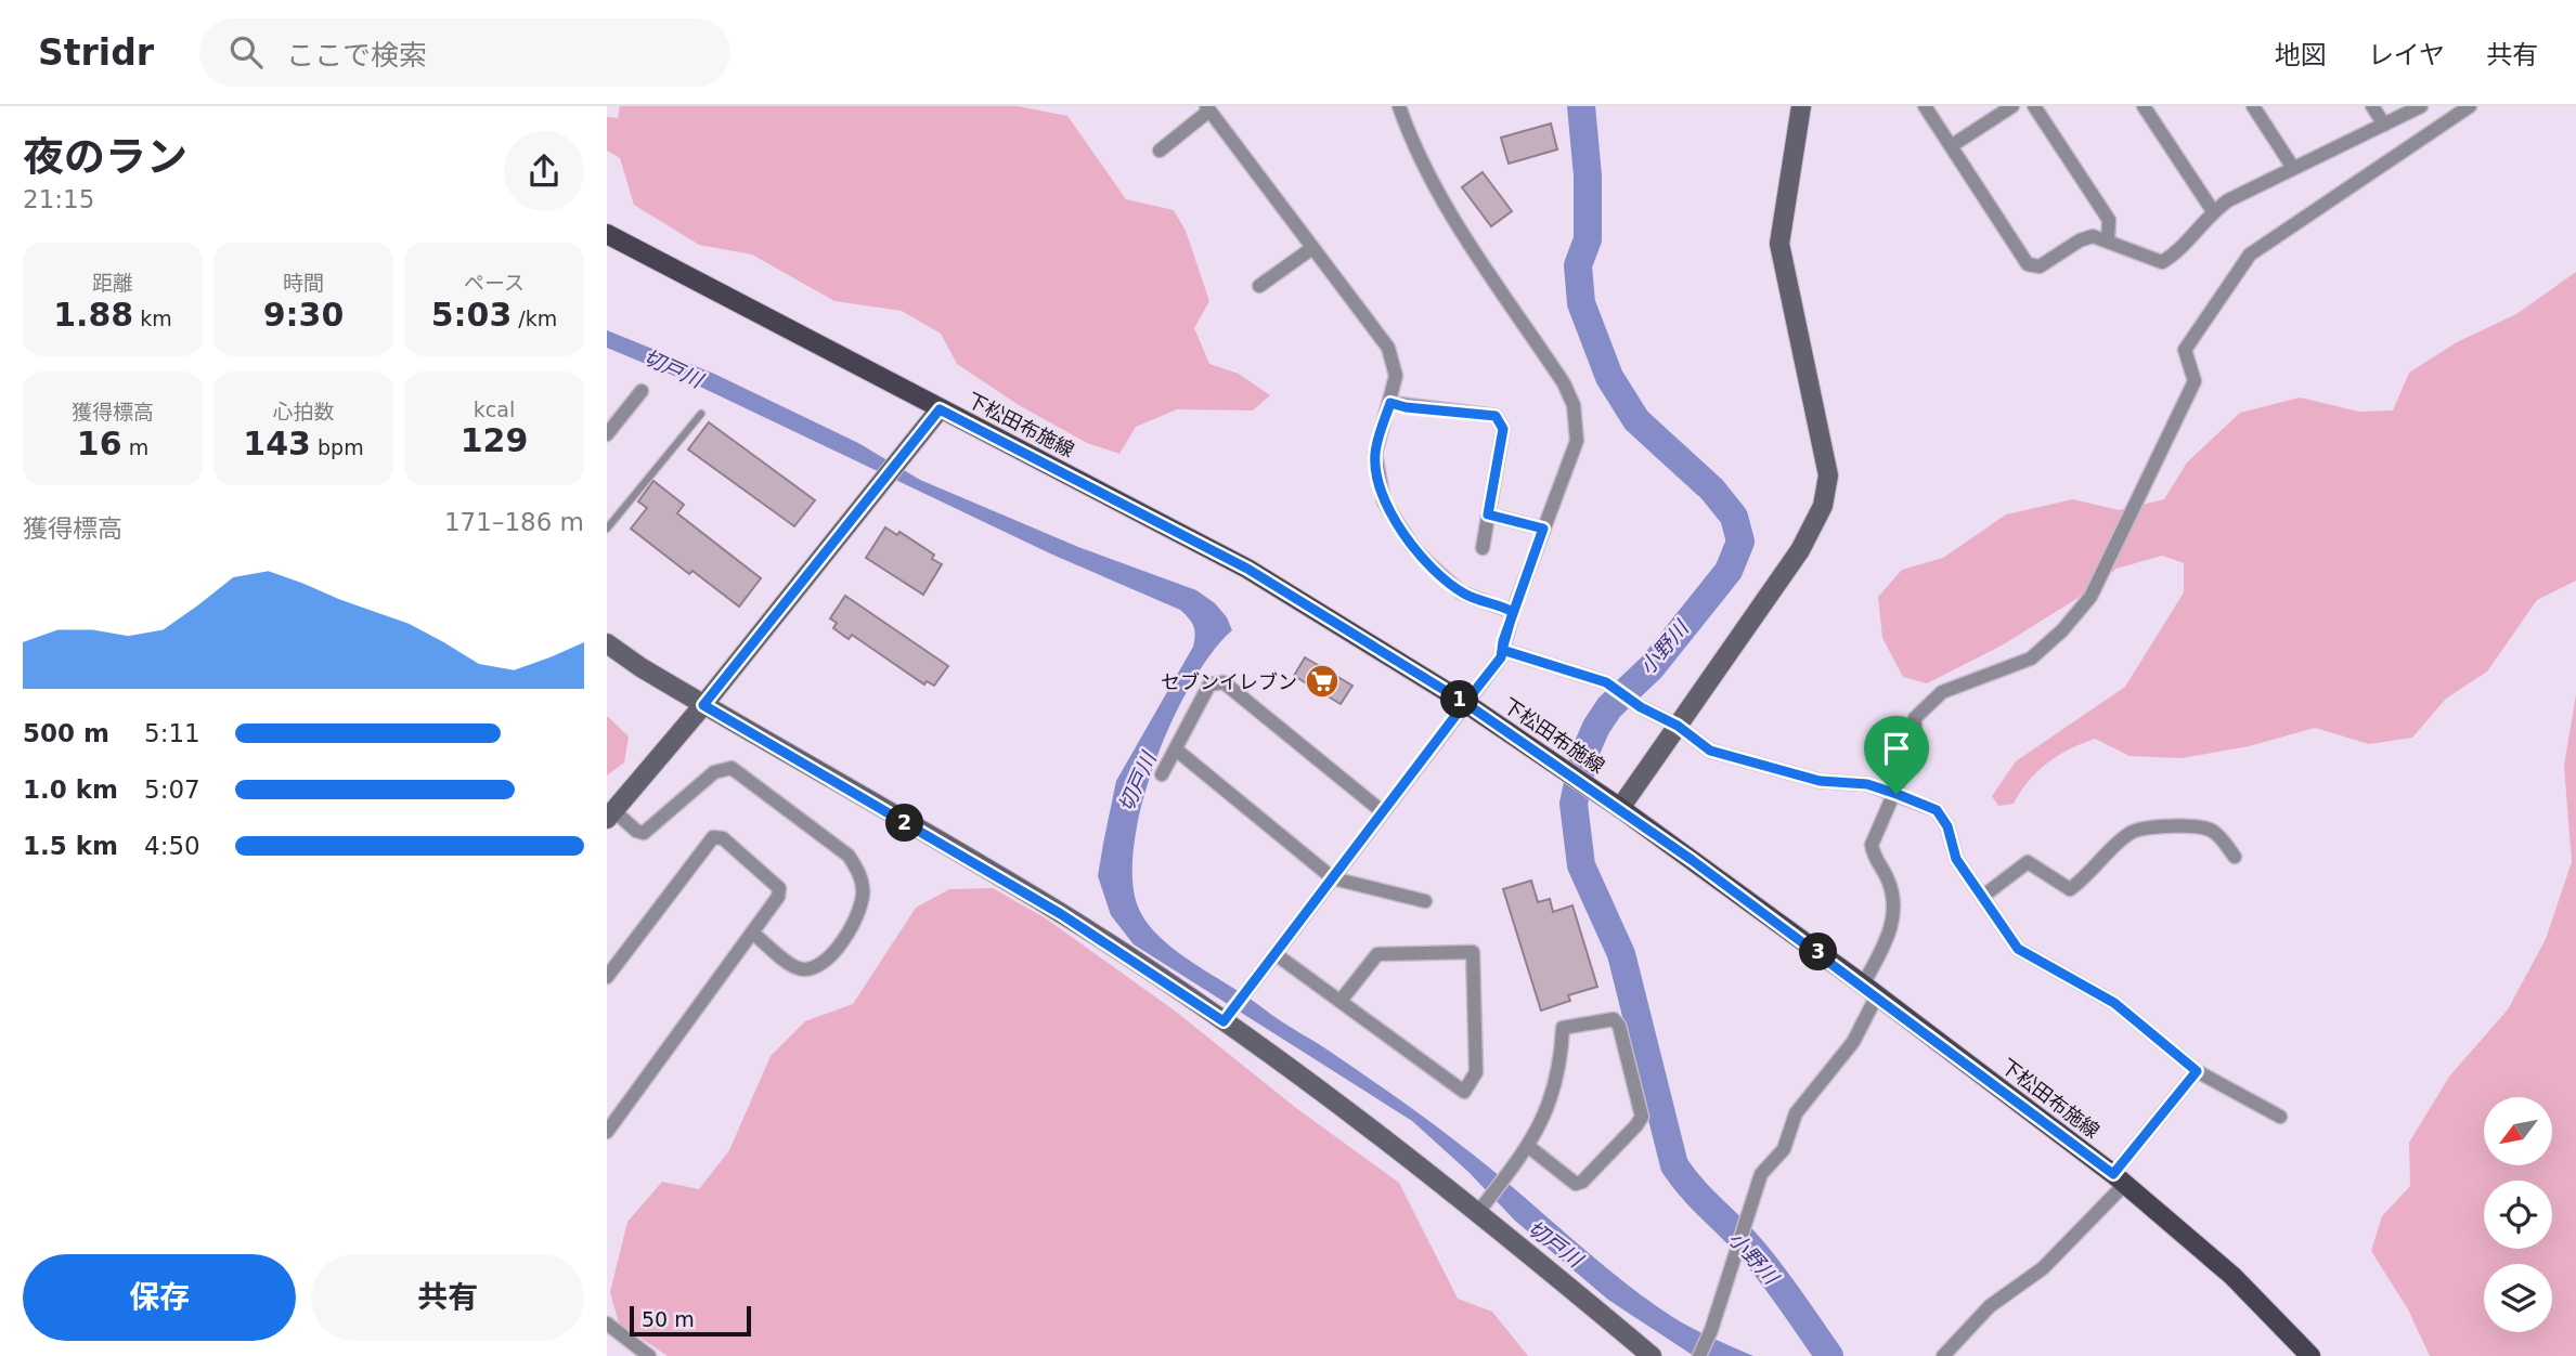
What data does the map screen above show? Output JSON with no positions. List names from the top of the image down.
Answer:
{
  "streets": {
    "main road": ["下松田布施線"]
  },
  "water": ["切戸川", "小野川"],
  "places": {
    "supermarket": ["セブンイレブン"]
  },
  "scale_bar": "50 m",
  "north": "bottom left",
  "page": {
    "header": "Stridr",
    "search": "ここで検索",
    "nav": ["地図", "レイヤ", "共有"],
    "heading": ["夜のラン", "21:15"],
    "stats": [
      ["距離", "1.88 km"],
      ["時間", "9:30"],
      ["ペース", "5:03 /km"],
      ["獲得標高", "16 m"],
      ["心拍数", "143 bpm"],
      ["kcal", "129"]
    ],
    "chart": ["獲得標高", "171–186 m"],
    "pins": ["1", "2", "3"],
    "list": [
      {
        "name": "500 m",
        "note": "5:11"
      },
      {
        "name": "1.0 km",
        "note": "5:07"
      },
      {
        "name": "1.5 km",
        "note": "4:50"
      }
    ],
    "buttons": ["保存", "共有"],
    "scale": "50 m"
  }
}
